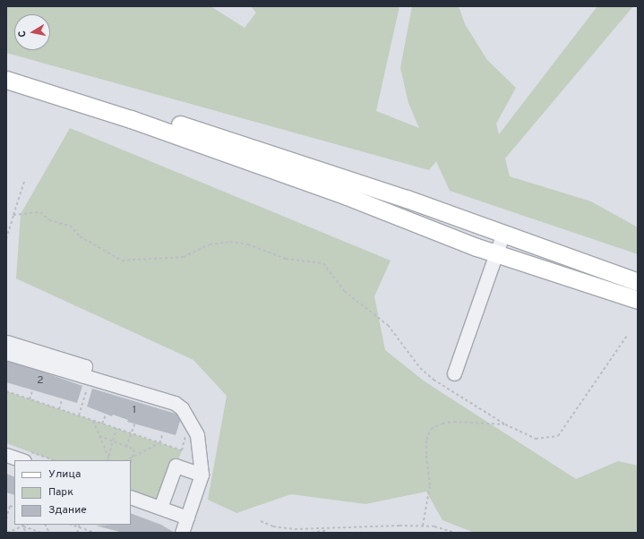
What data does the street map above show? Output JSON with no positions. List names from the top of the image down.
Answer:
{
  "house_numbers": ["2", "1"],
  "legend": ["Улица", "Парк", "Здание"],
  "north": "left"
}
